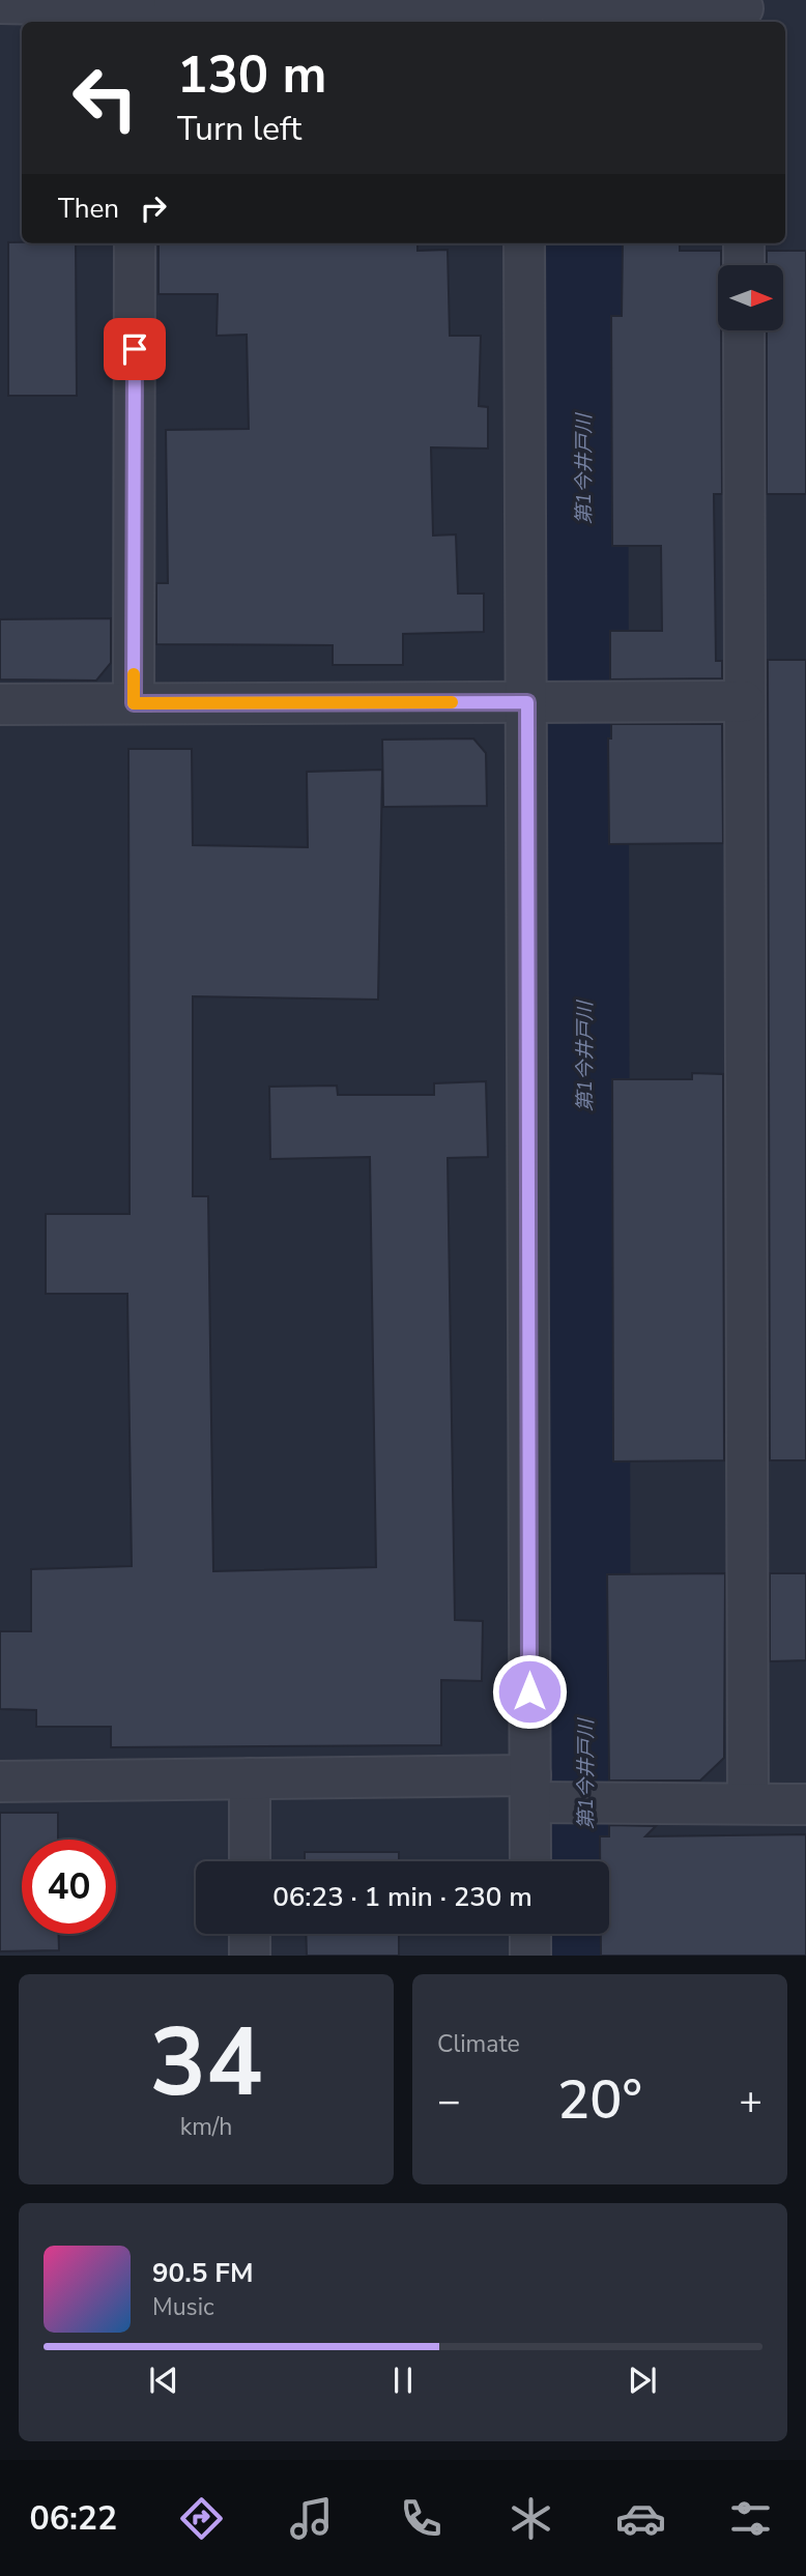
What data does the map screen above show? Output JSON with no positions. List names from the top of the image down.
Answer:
{
  "water": ["第1今井戸川"],
  "north": "right",
  "page": {
    "turn": ["130 m", "Turn left"],
    "then": "Then",
    "limit": "40",
    "trip": "06:23 · 1 min · 230 m",
    "tile": [
      ["34", "km/h"],
      "Climate"
    ],
    "heat": ["−", "20°", "+"],
    "song": ["90.5 FM", "Music"],
    "tabs": "06:22"
  }
}
